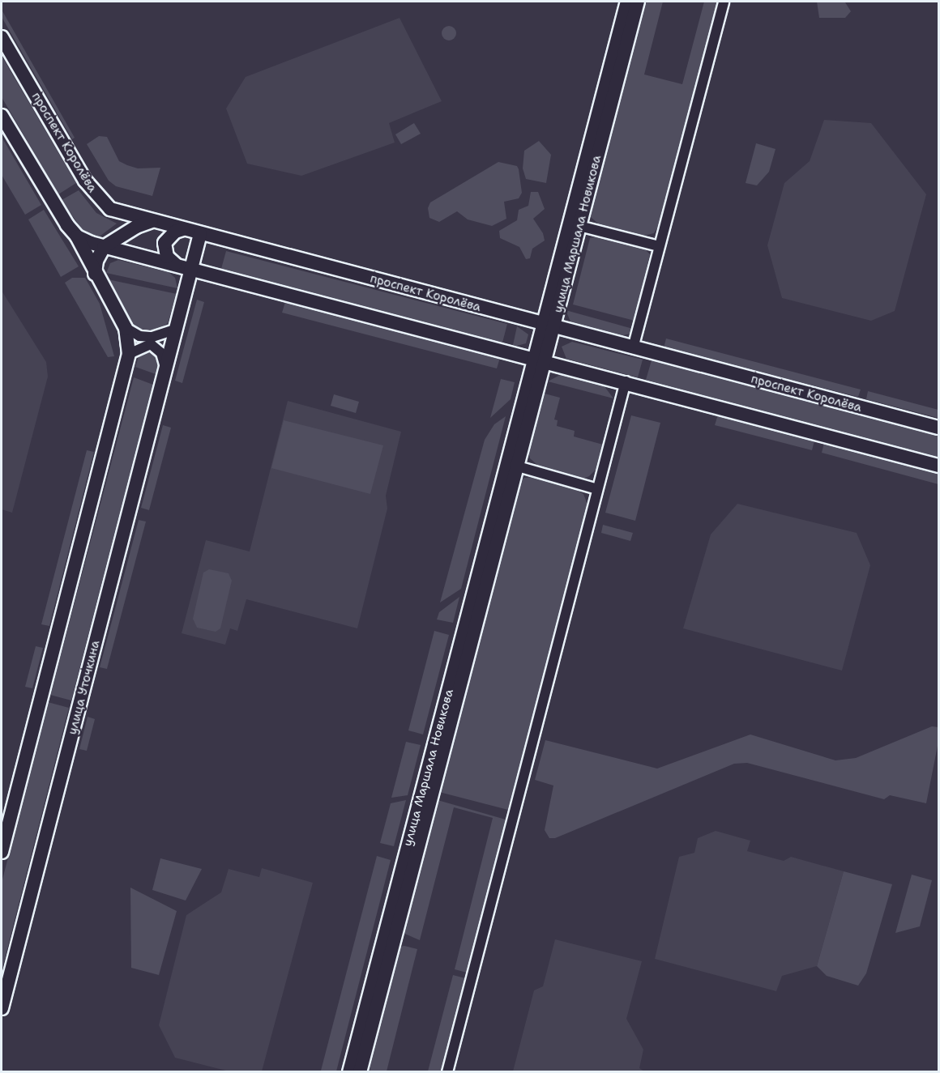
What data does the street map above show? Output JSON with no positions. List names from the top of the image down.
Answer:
{
  "streets": {
    "street": ["проспект Королёва", "улица Маршала Новикова", "улица Уточкина"]
  },
  "crossings": [
    ["проспект Королёва", "улица Маршала Новикова"],
    ["проспект Королёва", "улица Уточкина"]
  ]
}
